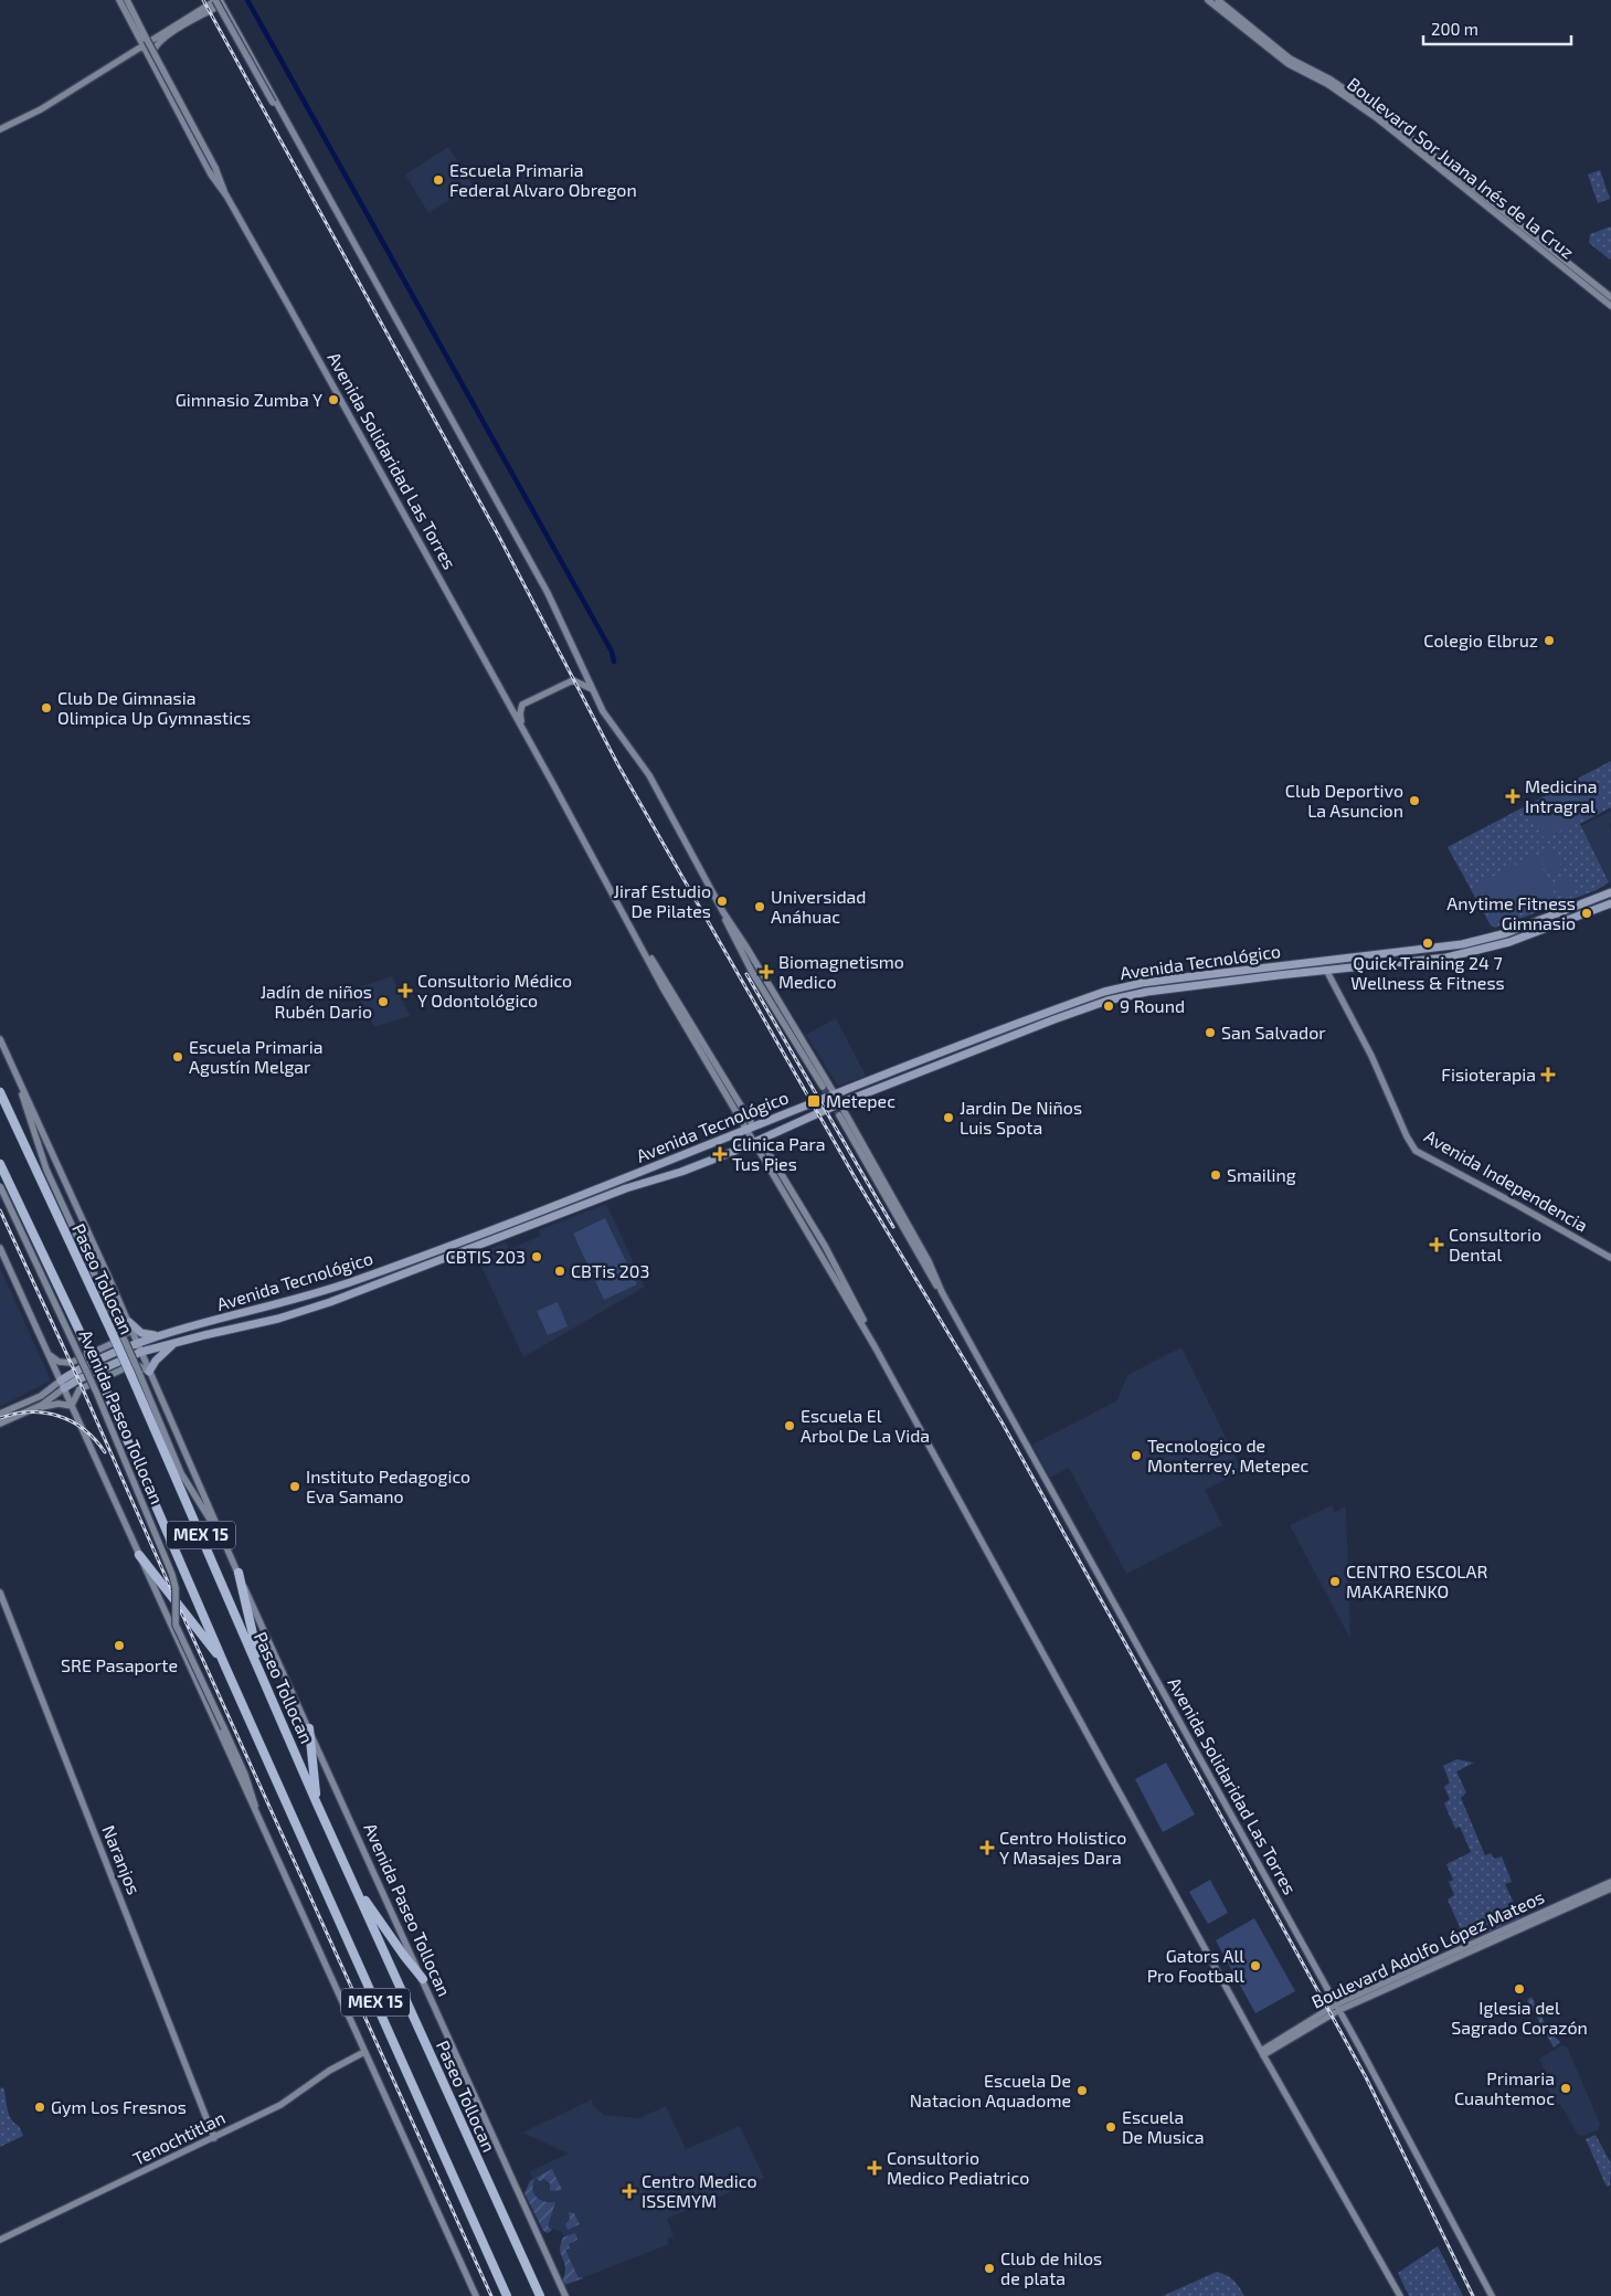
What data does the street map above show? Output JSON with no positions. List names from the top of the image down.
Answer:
{
  "streets": {
    "highway": ["Paseo Tollocan", "MEX 15"],
    "main road": [
      "Boulevard Sor Juana Inés de la Cruz",
      "Avenida Solidaridad Las Torres",
      "Avenida Tecnológico",
      "Avenida Independencia",
      "Avenida Paseo Tollocan",
      "Naranjos",
      "Boulevard Adolfo López Mateos",
      "Tenochtitlan"
    ]
  },
  "crossings": [
    ["Avenida Solidaridad Las Torres", "Avenida Tecnológico"],
    ["Avenida Solidaridad Las Torres", "Boulevard Adolfo López Mateos"],
    ["Avenida Tecnológico", "Avenida Independencia"],
    ["Avenida Tecnológico", "Avenida Paseo Tollocan"],
    ["Paseo Tollocan", "Avenida Paseo Tollocan"],
    ["Avenida Paseo Tollocan", "Tenochtitlan"],
    ["Naranjos", "Tenochtitlan"]
  ],
  "places": {
    "other": [
      "Escuela Primaria Federal Alvaro Obregon",
      "Gimnasio Zumba Y",
      "Colegio Elbruz",
      "Club De Gimnasia Olimpica Up Gymnastics",
      "Club Deportivo La Asuncion",
      "Jiraf Estudio De Pilates",
      "Universidad Anáhuac",
      "Anytime Fitness Gimnasio",
      "Quick Training 24 7 Wellness & Fitness",
      "Jadín de niños Rubén Dario",
      "9 Round",
      "San Salvador",
      "Escuela Primaria Agustín Melgar",
      "Jardin De Niños Luis Spota",
      "Smailing",
      "CBTIS 203",
      "CBTis 203",
      "Escuela El Arbol De La Vida",
      "Tecnologico de Monterrey, Metepec",
      "Instituto Pedagogico Eva Samano",
      "CENTRO ESCOLAR MAKARENKO",
      "SRE Pasaporte",
      "Gators All Pro Football",
      "Iglesia del Sagrado Corazón",
      "Primaria Cuauhtemoc",
      "Escuela De Natacion Aquadome",
      "Gym Los Fresnos",
      "Escuela De Musica",
      "Club de hilos de plata"
    ],
    "health": [
      "Medicina Intragral",
      "Biomagnetismo Medico",
      "Consultorio Médico Y Odontológico",
      "Fisioterapia",
      "Clinica Para Tus Pies",
      "Consultorio Dental",
      "Centro Holistico Y Masajes Dara",
      "Consultorio Medico Pediatrico",
      "Centro Medico ISSEMYM"
    ],
    "transit": ["Metepec"]
  },
  "scale_bar": "200 m"
}
